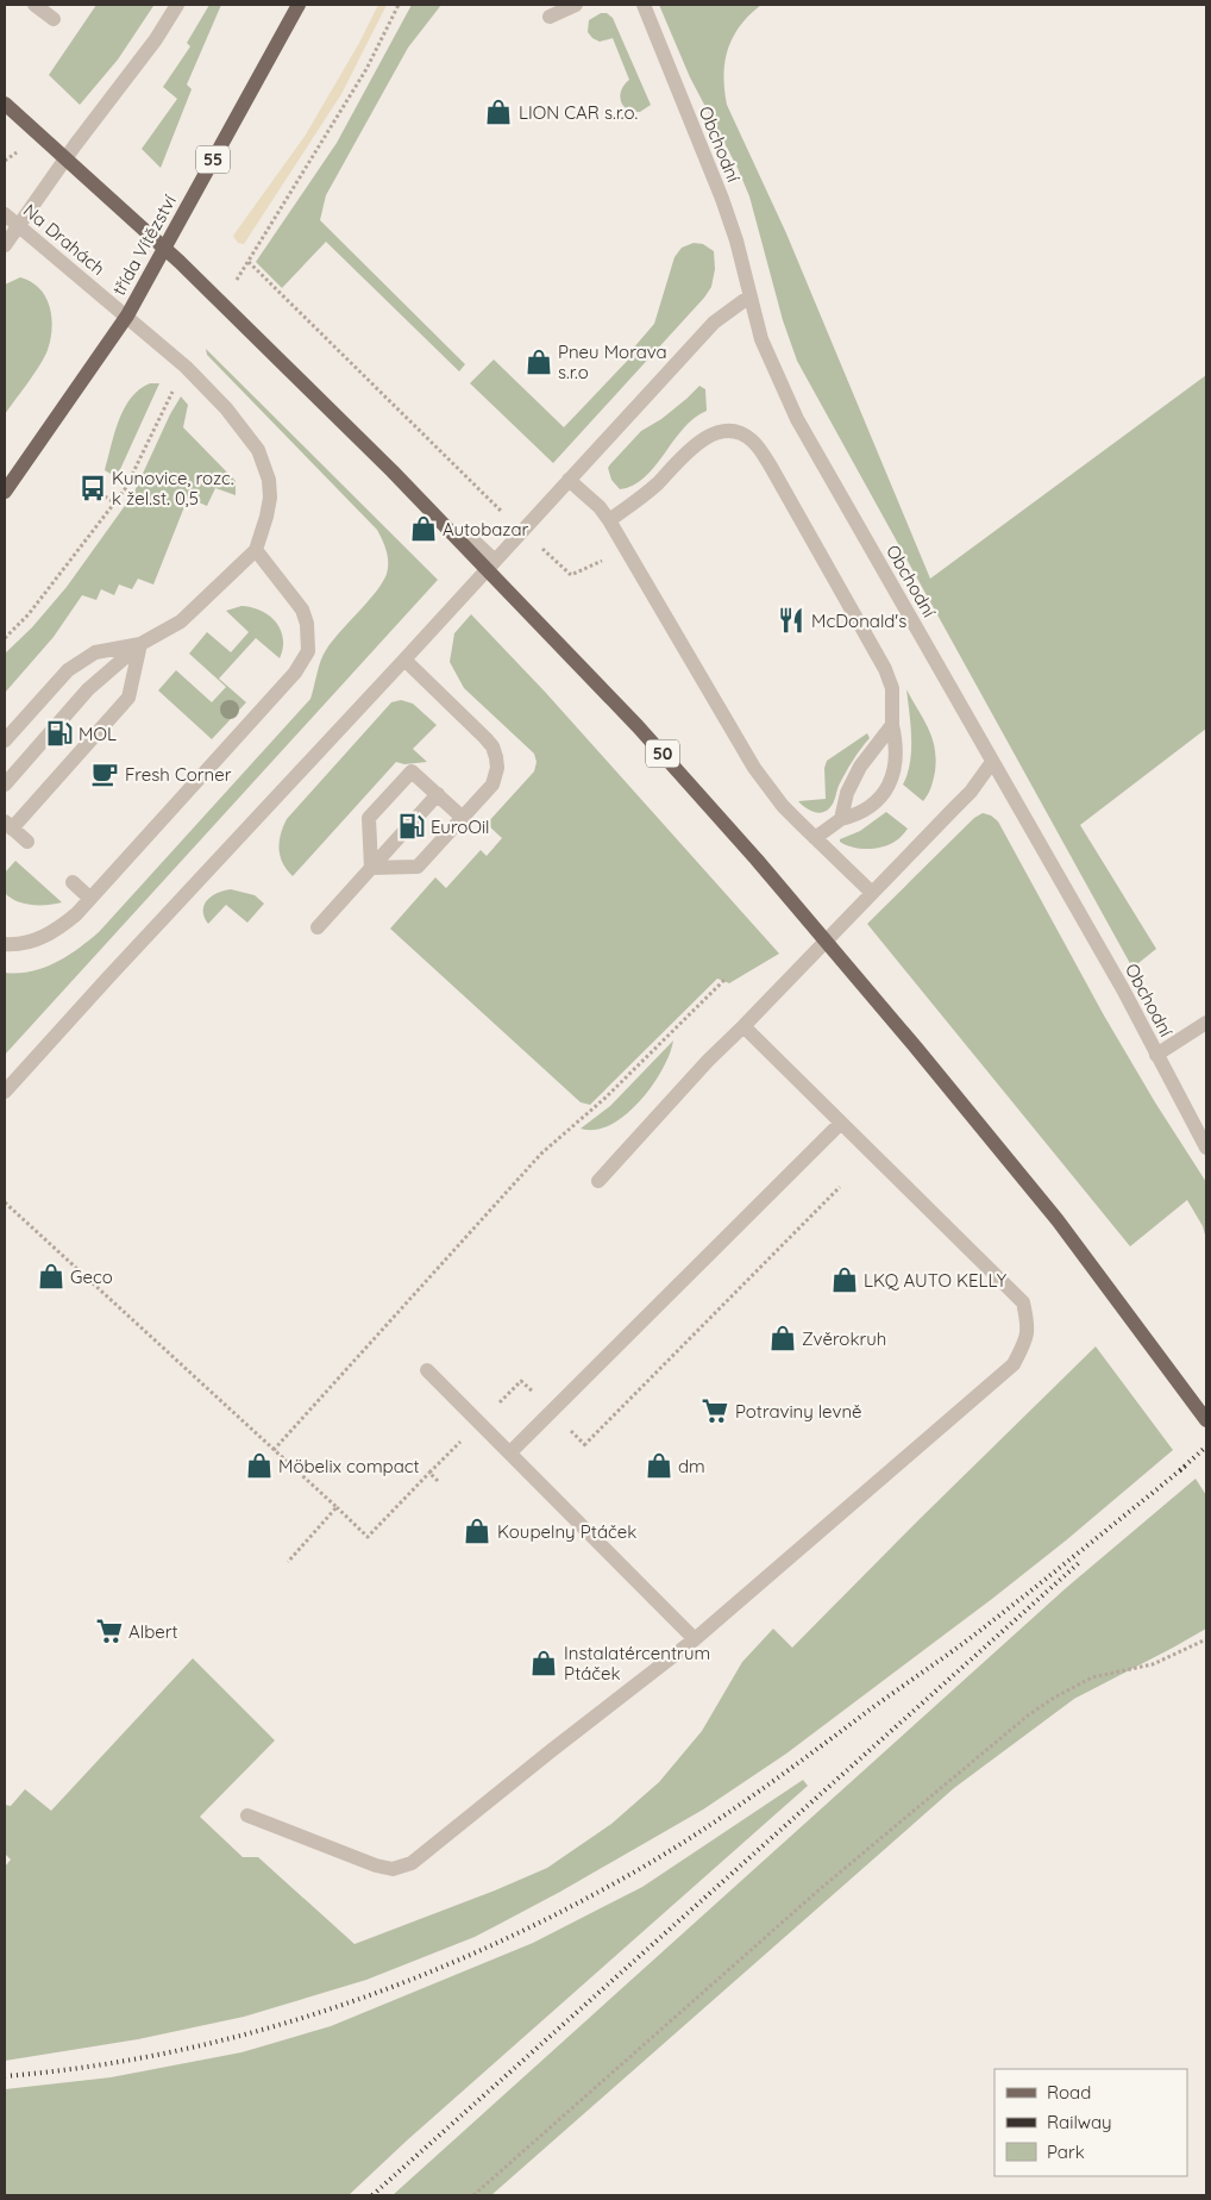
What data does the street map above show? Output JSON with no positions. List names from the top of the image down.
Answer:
{
  "streets": {
    "main road": ["55", "třída Vítězství", "50"],
    "street": ["Obchodní", "Na Drahách"]
  },
  "crossings": [
    ["Na Drahách", "třída Vítězství"]
  ],
  "places": {
    "shop": [
      "LION CAR s.r.o.",
      "Pneu Morava s.r.o",
      "Autobazar",
      "Geco",
      "LKQ AUTO KELLY",
      "Zvěrokruh",
      "Möbelix compact",
      "dm",
      "Koupelny Ptáček",
      "Instalatércentrum Ptáček"
    ],
    "bus stop": ["Kunovice, rozc. k žel.st. 0,5"],
    "restaurant": ["McDonald's"],
    "fuel station": ["MOL", "EuroOil"],
    "cafe": ["Fresh Corner"],
    "supermarket": ["Potraviny levně", "Albert"]
  },
  "legend": ["Road", "Railway", "Park"]
}
